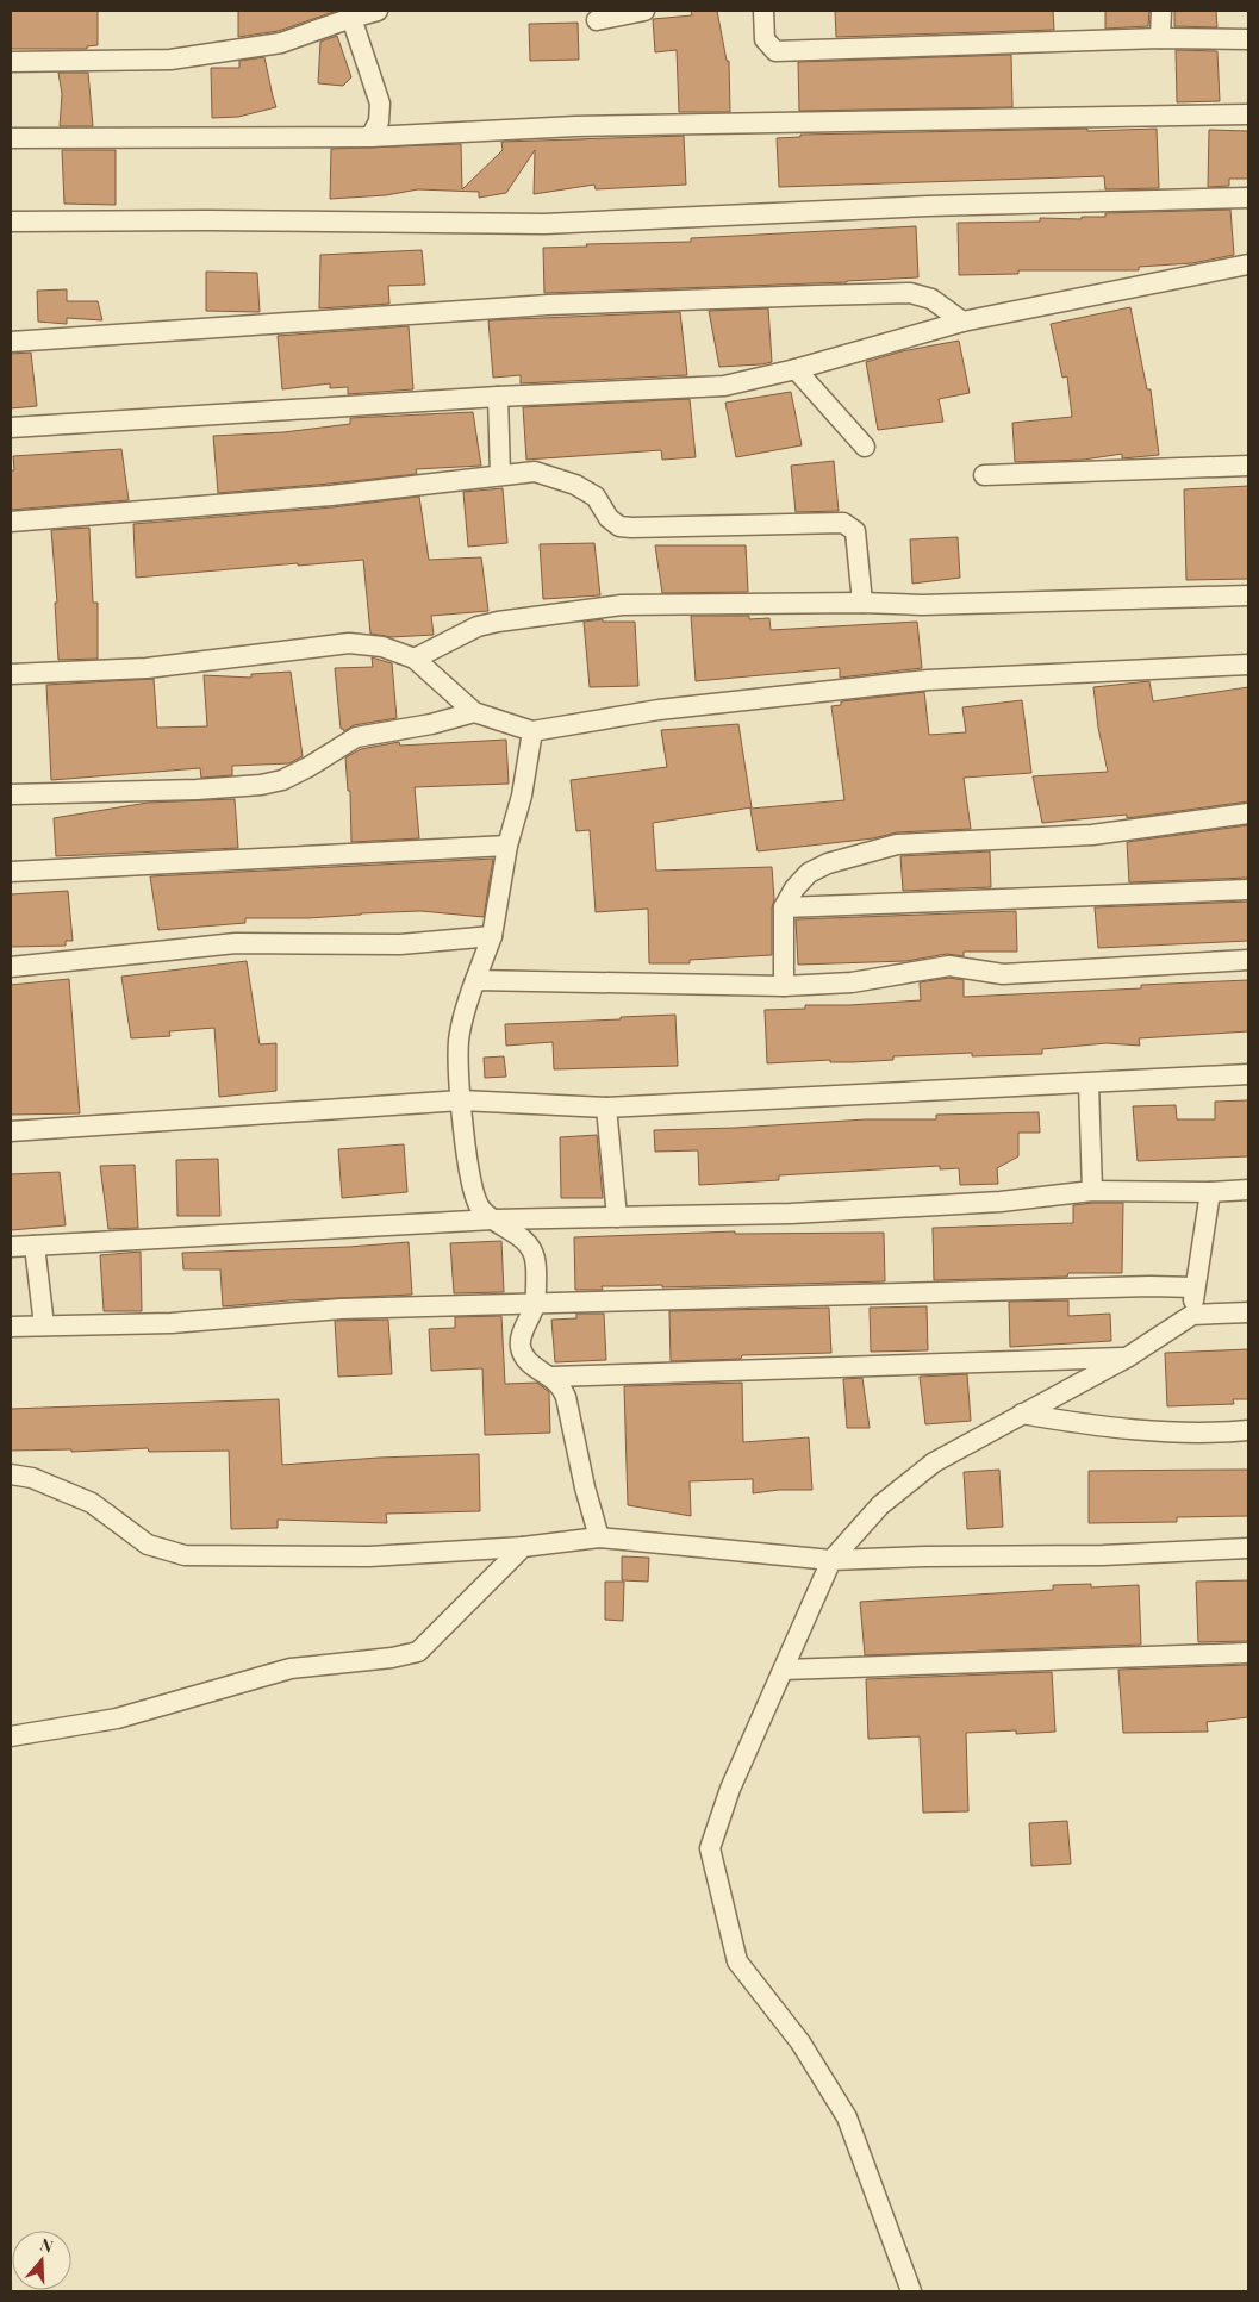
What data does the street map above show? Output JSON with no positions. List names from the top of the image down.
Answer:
{
  "north": "top"
}
